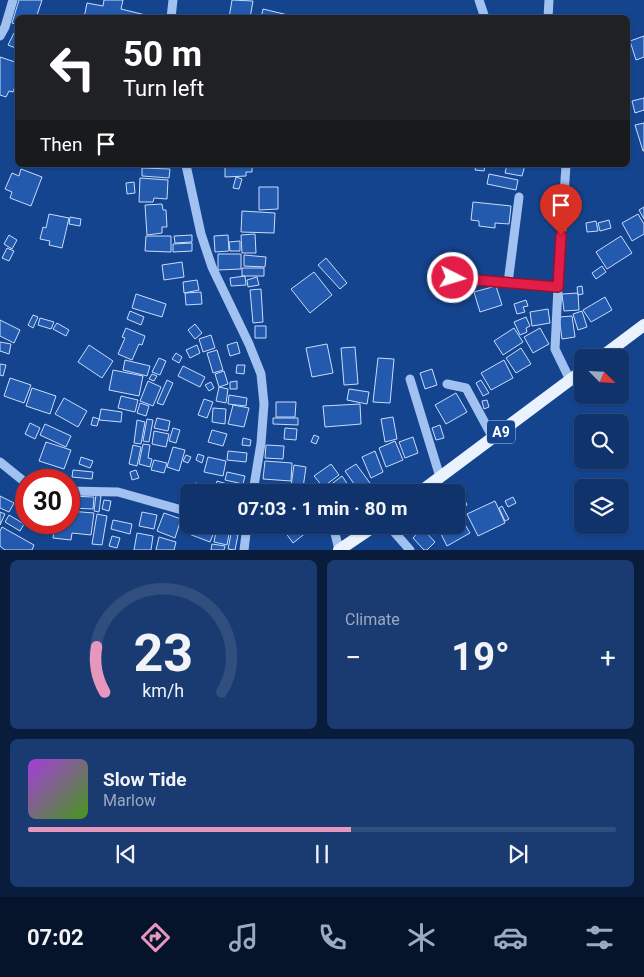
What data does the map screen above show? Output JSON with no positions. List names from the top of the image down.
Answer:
{
  "streets": {
    "main road": ["A9"]
  },
  "north": "bottom right",
  "page": {
    "turn": ["50 m", "Turn left"],
    "then": "Then",
    "limit": "30",
    "trip": "07:03 · 1 min · 80 m",
    "tile": "Climate",
    "heat": ["−", "19°", "+"],
    "song": ["Slow Tide", "Marlow"],
    "tabs": "07:02",
    "gauge": ["23", "km/h"]
  }
}
